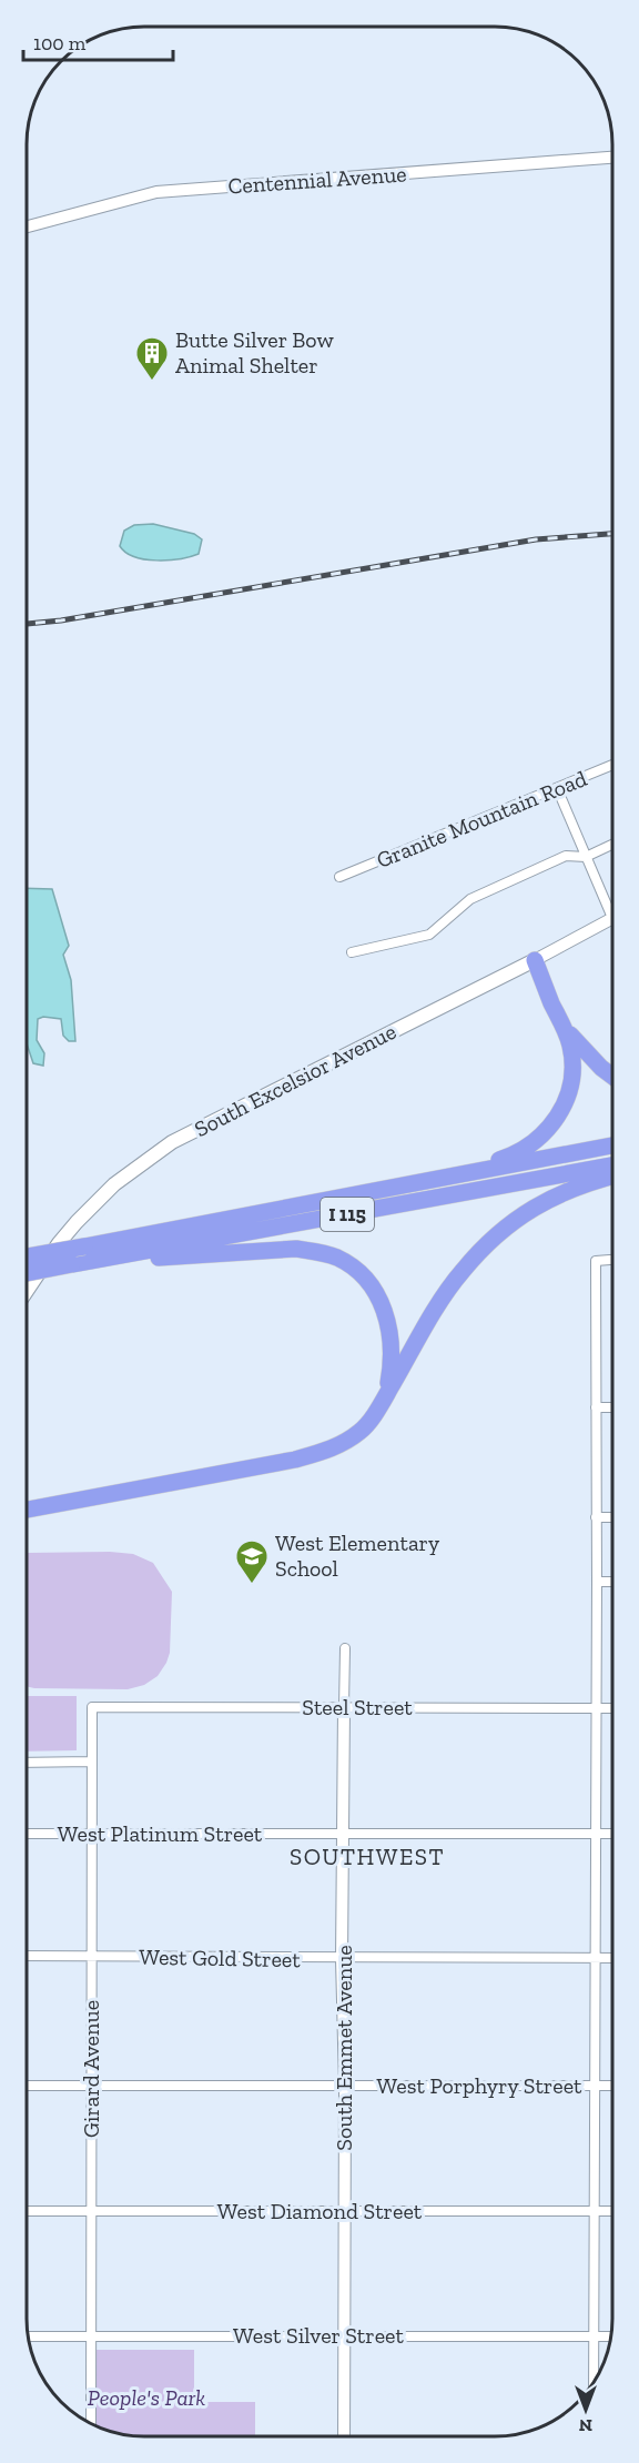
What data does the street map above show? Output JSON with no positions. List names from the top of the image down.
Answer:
{
  "streets": {
    "highway": ["I 115"],
    "main road": ["South Excelsior Avenue"],
    "street": [
      "Centennial Avenue",
      "Granite Mountain Road",
      "Steel Street",
      "West Platinum Street",
      "West Gold Street",
      "South Emmet Avenue",
      "Girard Avenue",
      "West Porphyry Street",
      "West Diamond Street",
      "West Silver Street"
    ]
  },
  "crossings": [
    ["Steel Street", "South Emmet Avenue"],
    ["Steel Street", "Girard Avenue"],
    ["West Platinum Street", "South Emmet Avenue"],
    ["West Platinum Street", "Girard Avenue"],
    ["West Gold Street", "South Emmet Avenue"],
    ["West Gold Street", "Girard Avenue"],
    ["South Emmet Avenue", "West Porphyry Street"],
    ["South Emmet Avenue", "West Diamond Street"],
    ["South Emmet Avenue", "West Silver Street"],
    ["Girard Avenue", "West Porphyry Street"],
    ["Girard Avenue", "West Diamond Street"],
    ["Girard Avenue", "West Silver Street"]
  ],
  "districts": ["SOUTHWEST"],
  "parks": ["People's Park"],
  "places": {
    "building": ["Butte Silver Bow Animal Shelter"],
    "school or university": ["West Elementary School"]
  },
  "scale_bar": "100 m",
  "north": "bottom"
}
